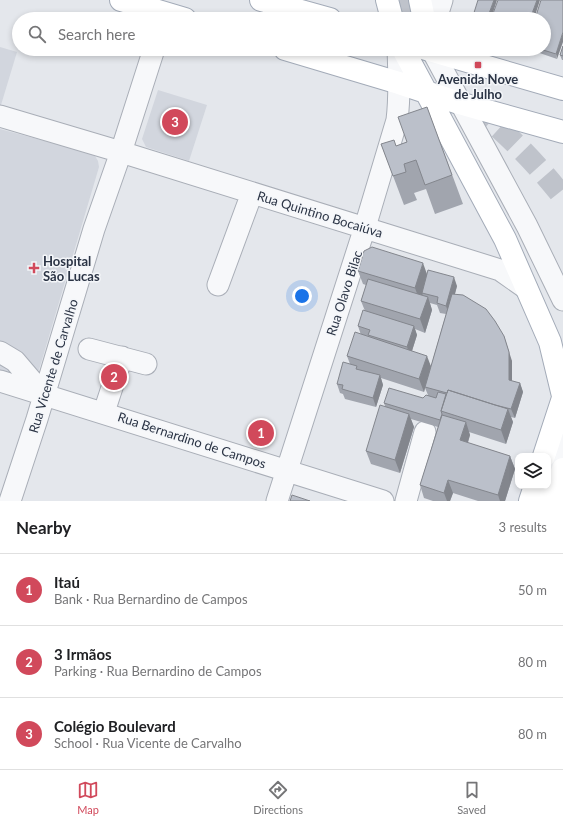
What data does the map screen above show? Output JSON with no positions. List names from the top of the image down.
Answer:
{
  "streets": {
    "street": [
      "Rua Quintino Bocaiúva",
      "Rua Olavo Bilac",
      "Rua Vicente de Carvalho",
      "Rua Bernardino de Campos"
    ]
  },
  "crossings": [
    ["Rua Quintino Bocaiúva", "Rua Olavo Bilac"],
    ["Rua Quintino Bocaiúva", "Rua Vicente de Carvalho"],
    ["Rua Olavo Bilac", "Rua Bernardino de Campos"],
    ["Rua Vicente de Carvalho", "Rua Bernardino de Campos"]
  ],
  "places": {
    "transit": ["Avenida Nove de Julho"],
    "health": ["Hospital São Lucas"]
  },
  "page": {
    "search": "Search here",
    "pins": ["3", "2", "1"],
    "heading": ["Nearby", "3 results"],
    "list": [
      {
        "mark": "1",
        "name": "Itaú",
        "note": "Bank · Rua Bernardino de Campos",
        "value": "50 m"
      },
      {
        "mark": "2",
        "name": "3 Irmãos",
        "note": "Parking · Rua Bernardino de Campos",
        "value": "80 m"
      },
      {
        "mark": "3",
        "name": "Colégio Boulevard",
        "note": "School · Rua Vicente de Carvalho",
        "value": "80 m"
      }
    ],
    "nav": ["Map", "Directions", "Saved"]
  }
}
